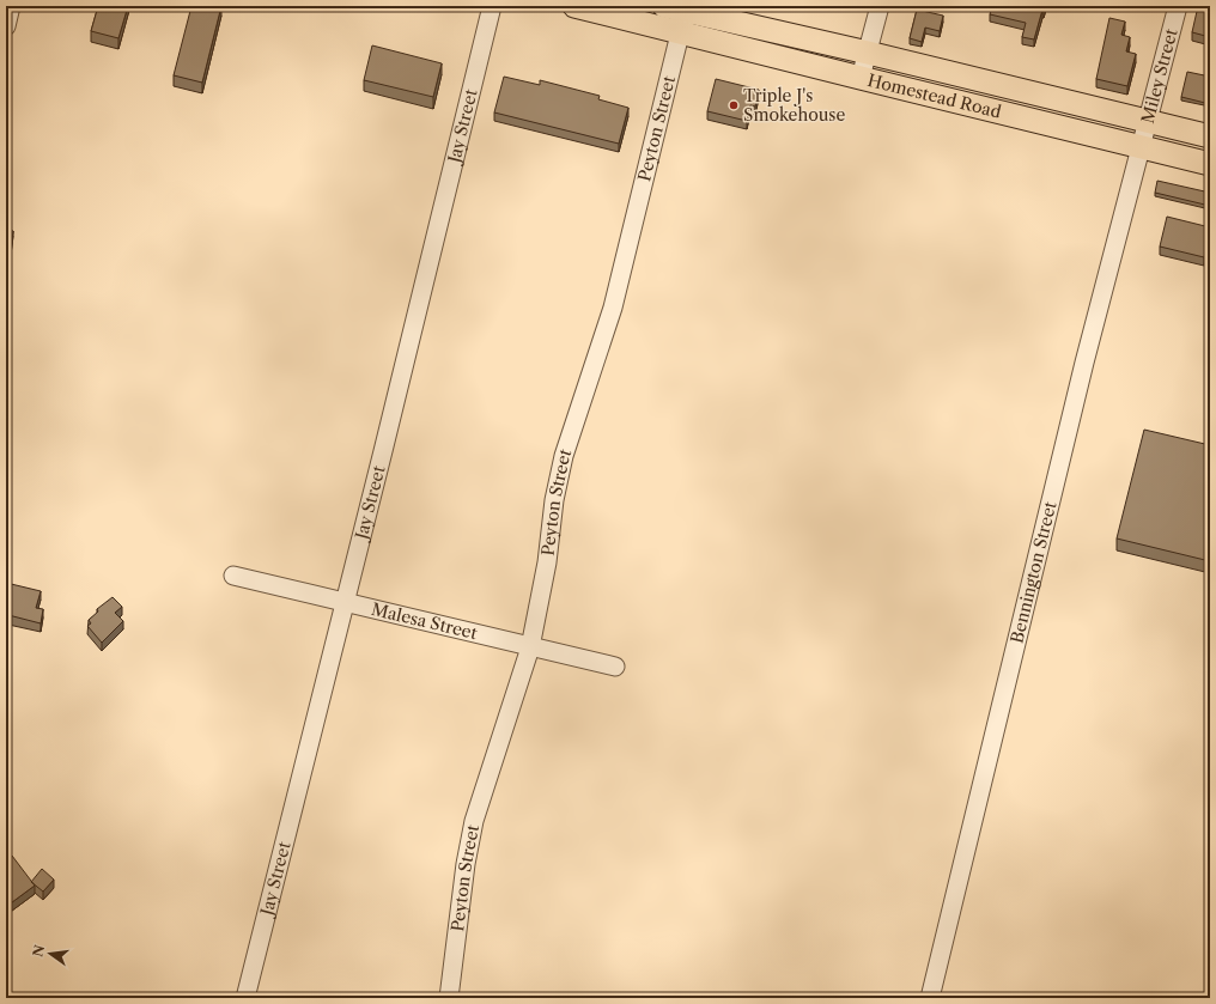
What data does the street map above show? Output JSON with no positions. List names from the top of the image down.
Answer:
{
  "streets": {
    "main road": ["Homestead Road"],
    "street": [
      "Miley Street",
      "Jay Street",
      "Peyton Street",
      "Bennington Street",
      "Malesa Street"
    ]
  },
  "crossings": [
    ["Miley Street", "Homestead Road"],
    ["Miley Street", "Bennington Street"],
    ["Homestead Road", "Peyton Street"],
    ["Homestead Road", "Bennington Street"],
    ["Jay Street", "Malesa Street"],
    ["Peyton Street", "Malesa Street"]
  ],
  "places": ["Triple J's Smokehouse"],
  "north": "left"
}
